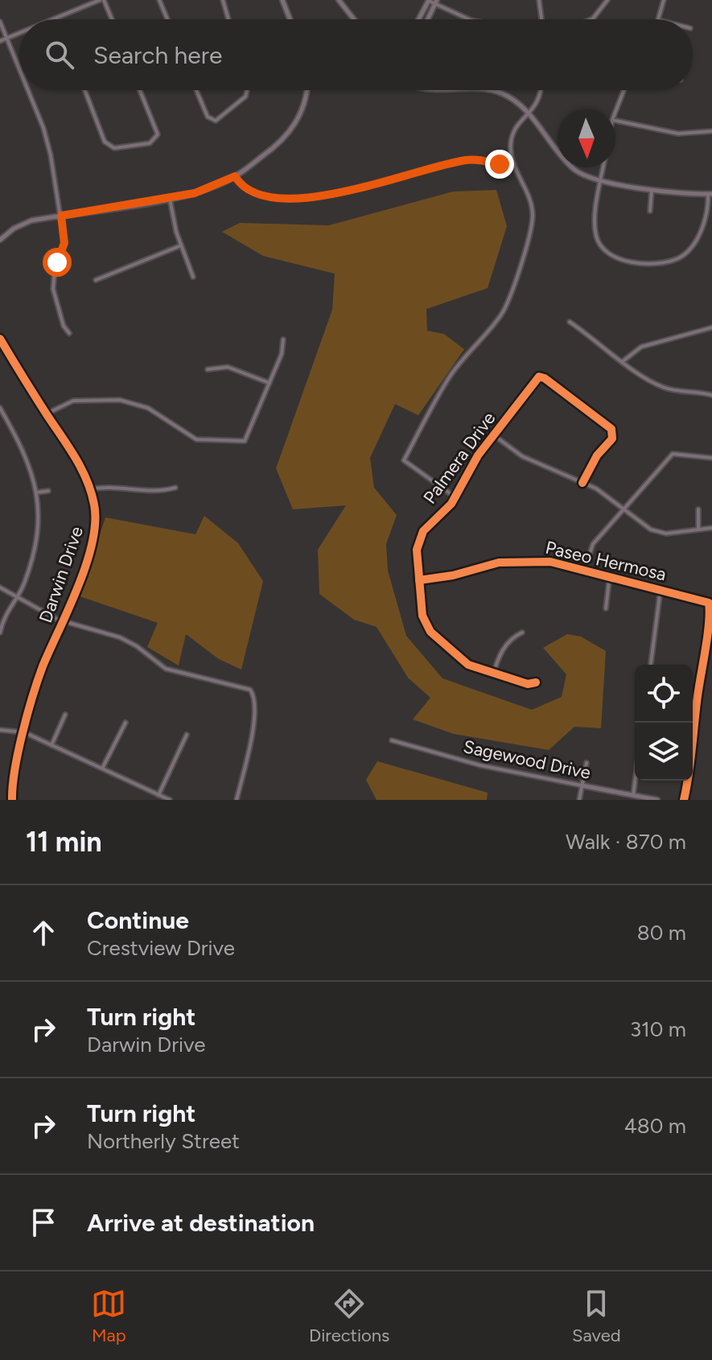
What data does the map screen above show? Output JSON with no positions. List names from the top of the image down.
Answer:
{
  "streets": {
    "street": [
      "Palmera Drive",
      "Paseo Hermosa",
      "Darwin Drive",
      "Sagewood Drive"
    ]
  },
  "crossings": [
    ["Palmera Drive", "Paseo Hermosa"]
  ],
  "north": "bottom",
  "page": {
    "search": "Search here",
    "heading": ["11 min", "Walk · 870 m"],
    "list": [
      ["Continue", "Crestview Drive", "80 m"],
      ["Turn right", "Darwin Drive", "310 m"],
      ["Turn right", "Northerly Street", "480 m"],
      "Arrive at destination"
    ],
    "nav": ["Map", "Directions", "Saved"]
  }
}
